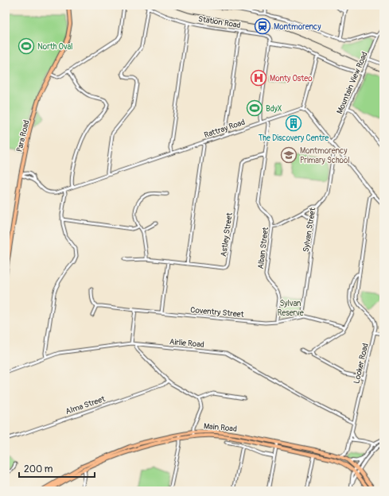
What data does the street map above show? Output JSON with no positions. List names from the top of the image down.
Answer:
{
  "streets": {
    "main road": ["Para Road", "Main Road"],
    "street": [
      "Station Road",
      "Mountain View Road",
      "Rattray Road",
      "Sylvan Street",
      "Astley Street",
      "Alban Street",
      "Coventry Street",
      "Airlie Road",
      "Looker Road",
      "Alma Street"
    ]
  },
  "crossings": [
    ["Rattray Road", "Para Road"],
    ["Rattray Road", "Alban Street"],
    ["Sylvan Street", "Coventry Street"],
    ["Astley Street", "Alban Street"],
    ["Alban Street", "Coventry Street"],
    ["Coventry Street", "Looker Road"],
    ["Airlie Road", "Looker Road"],
    ["Looker Road", "Main Road"]
  ],
  "parks": ["Sylvan Reserve"],
  "places": {
    "station": ["Montmorency"],
    "sports": ["North Oval", "BdyX"],
    "hospital": ["Monty Osteo"],
    "building": ["The Discovery Centre"],
    "school or university": ["Montmorency Primary School"]
  },
  "scale_bar": "200 m"
}
